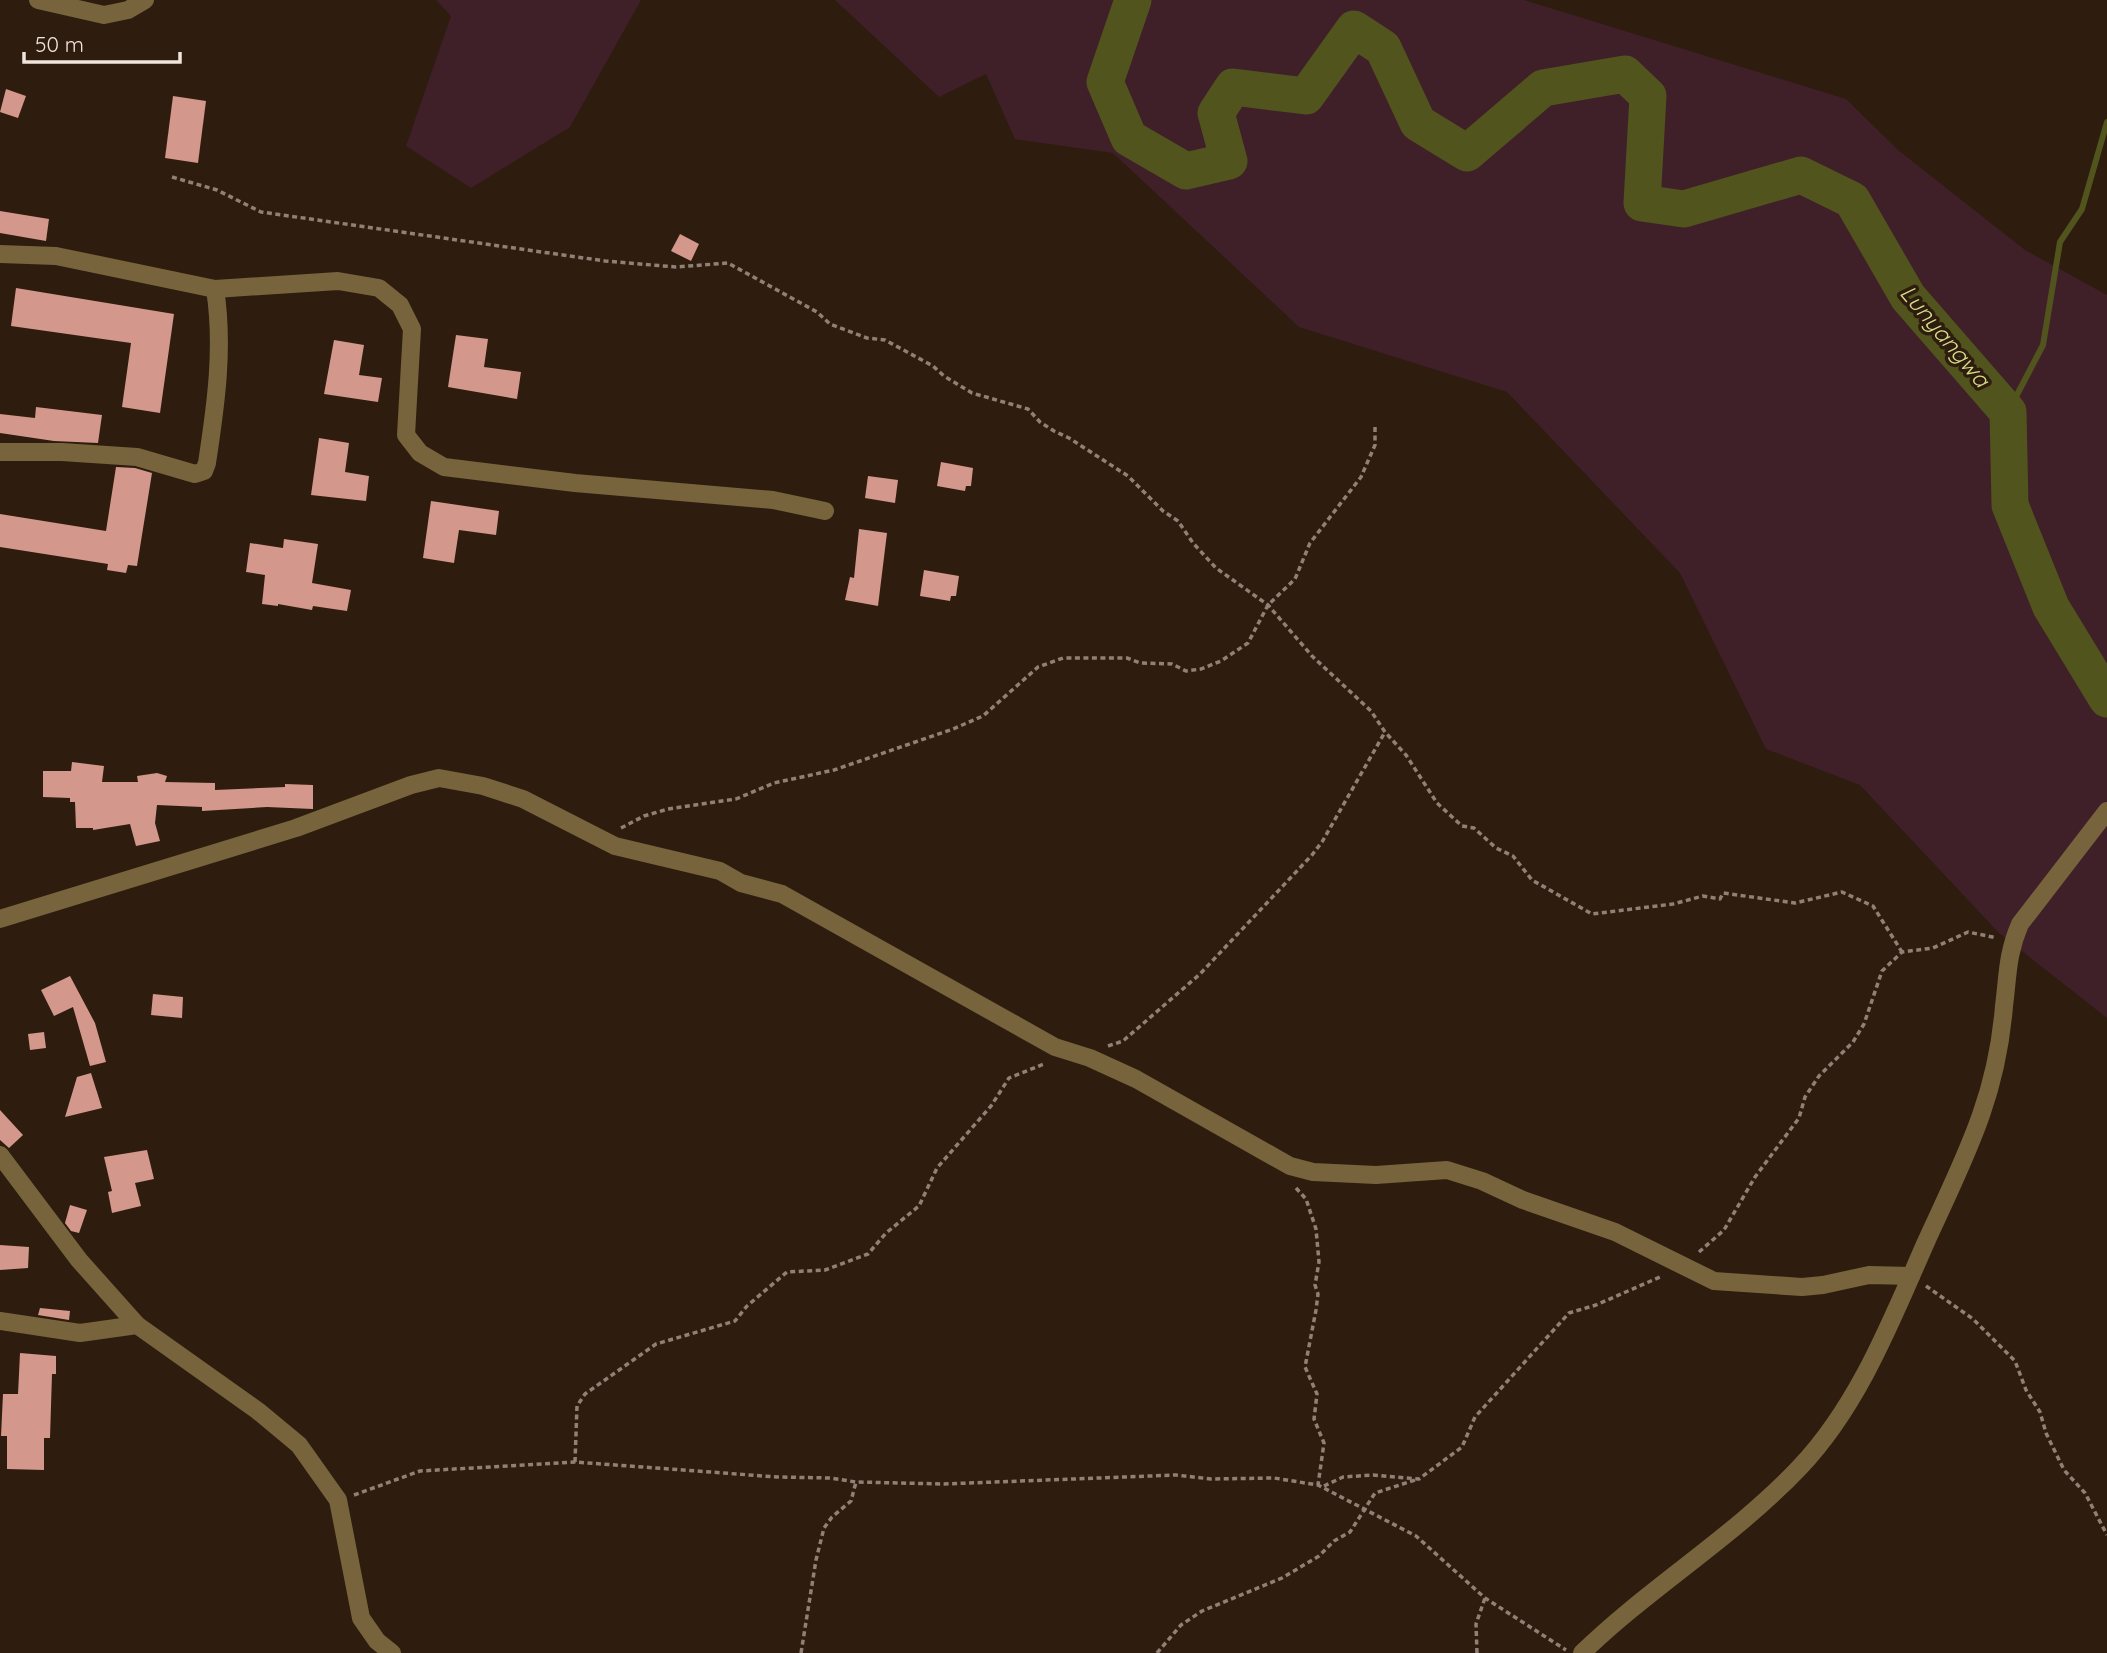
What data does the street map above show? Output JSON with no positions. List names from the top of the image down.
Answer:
{
  "water": ["Lunyangwa"],
  "scale_bar": "50 m"
}
